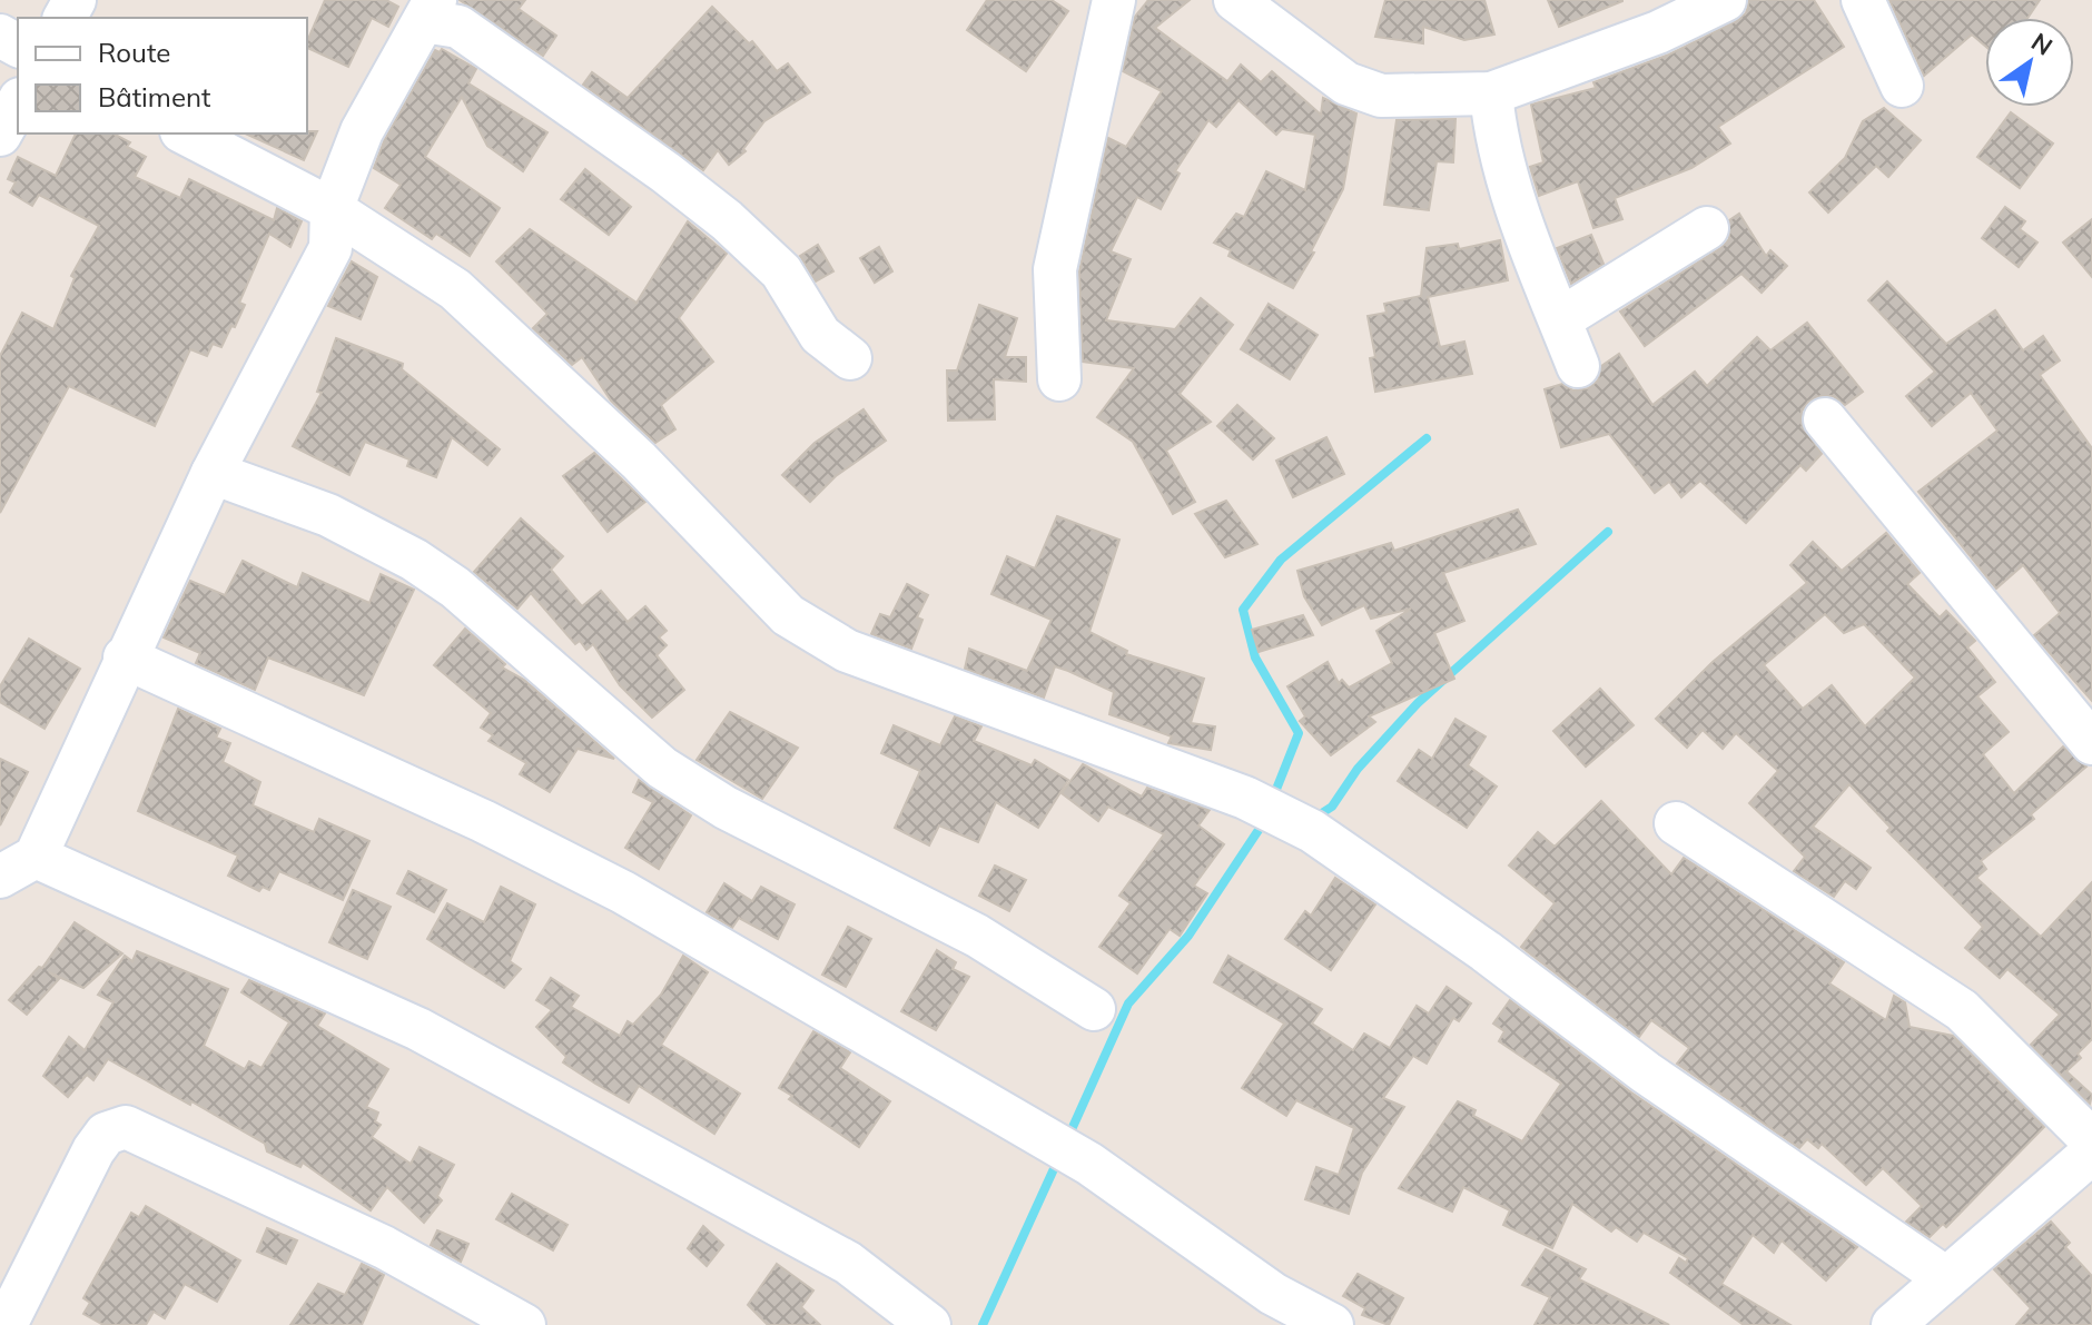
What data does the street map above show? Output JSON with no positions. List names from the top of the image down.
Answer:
{
  "legend": ["Route", "Bâtiment"],
  "north": "top right"
}
